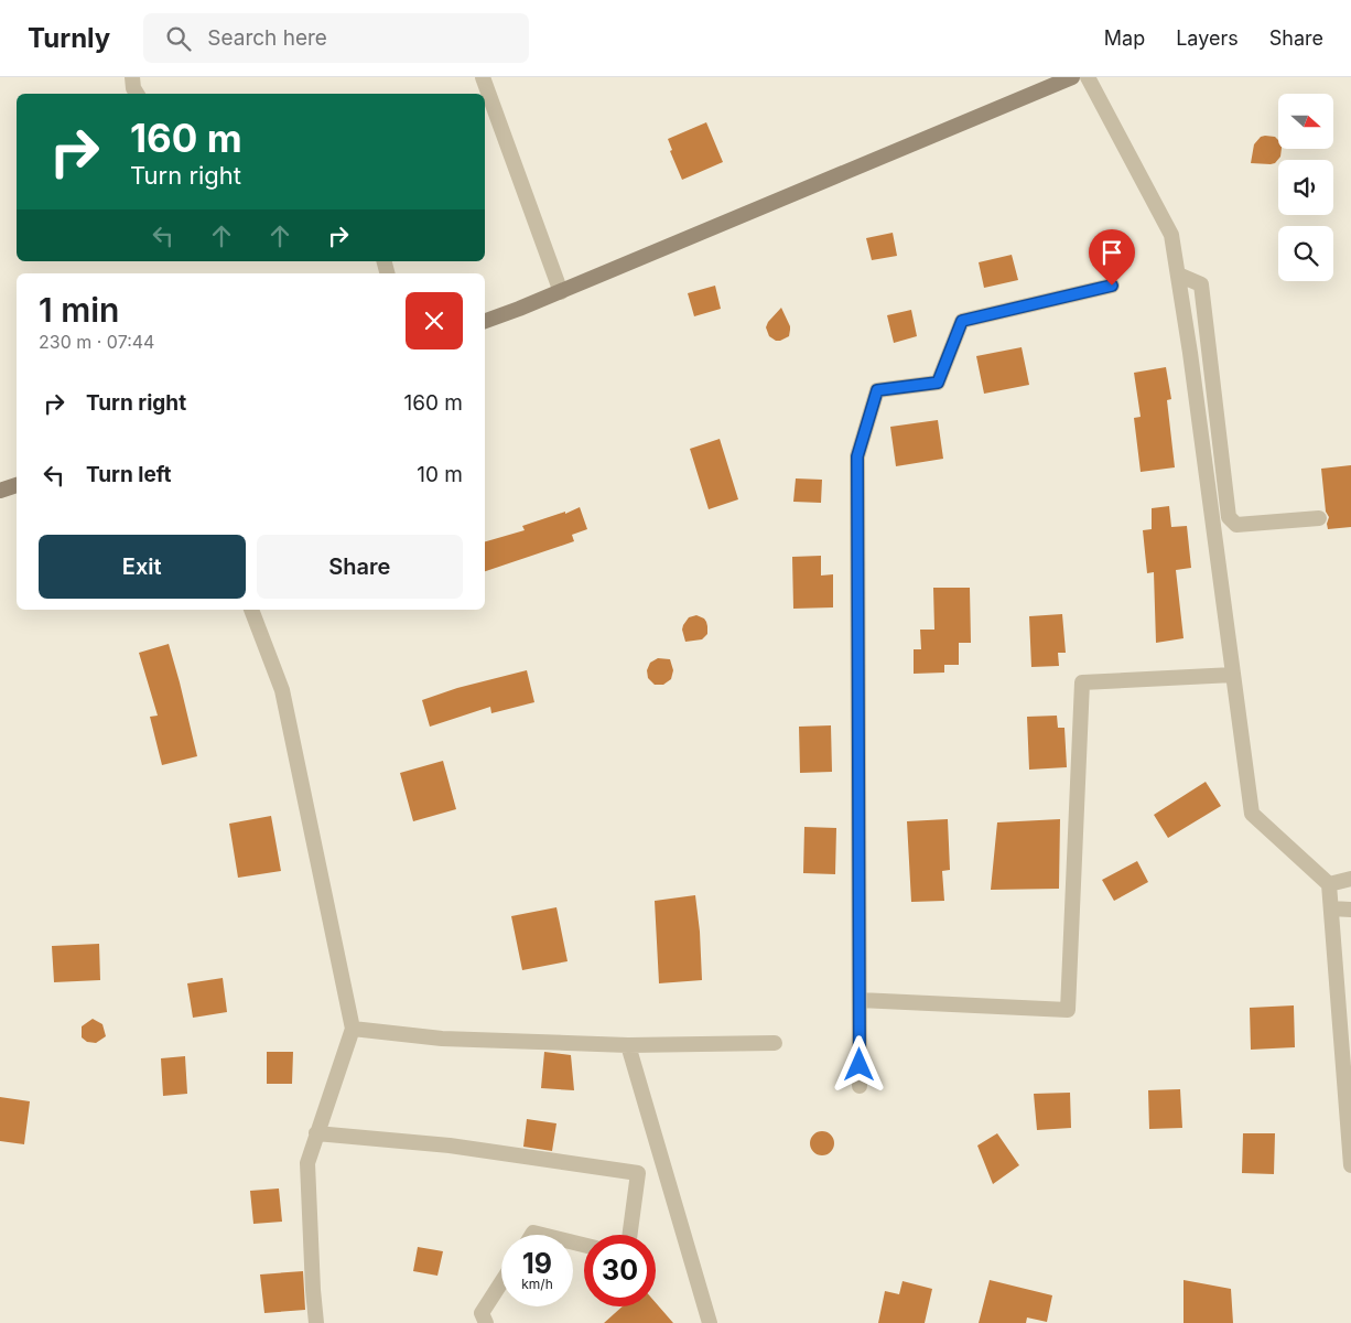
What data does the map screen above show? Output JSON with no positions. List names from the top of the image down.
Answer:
{
  "north": "right",
  "page": {
    "header": "Turnly",
    "search": "Search here",
    "nav": ["Map", "Layers", "Share"],
    "turn": ["160 m", "Turn right"],
    "heading": ["1 min", "230 m · 07:44"],
    "list": [
      {
        "name": "Turn right",
        "value": "160 m"
      },
      {
        "name": "Turn left",
        "value": "10 m"
      }
    ],
    "buttons": ["Exit", "Share"],
    "speed": "19 km/h",
    "limit": "30"
  }
}
